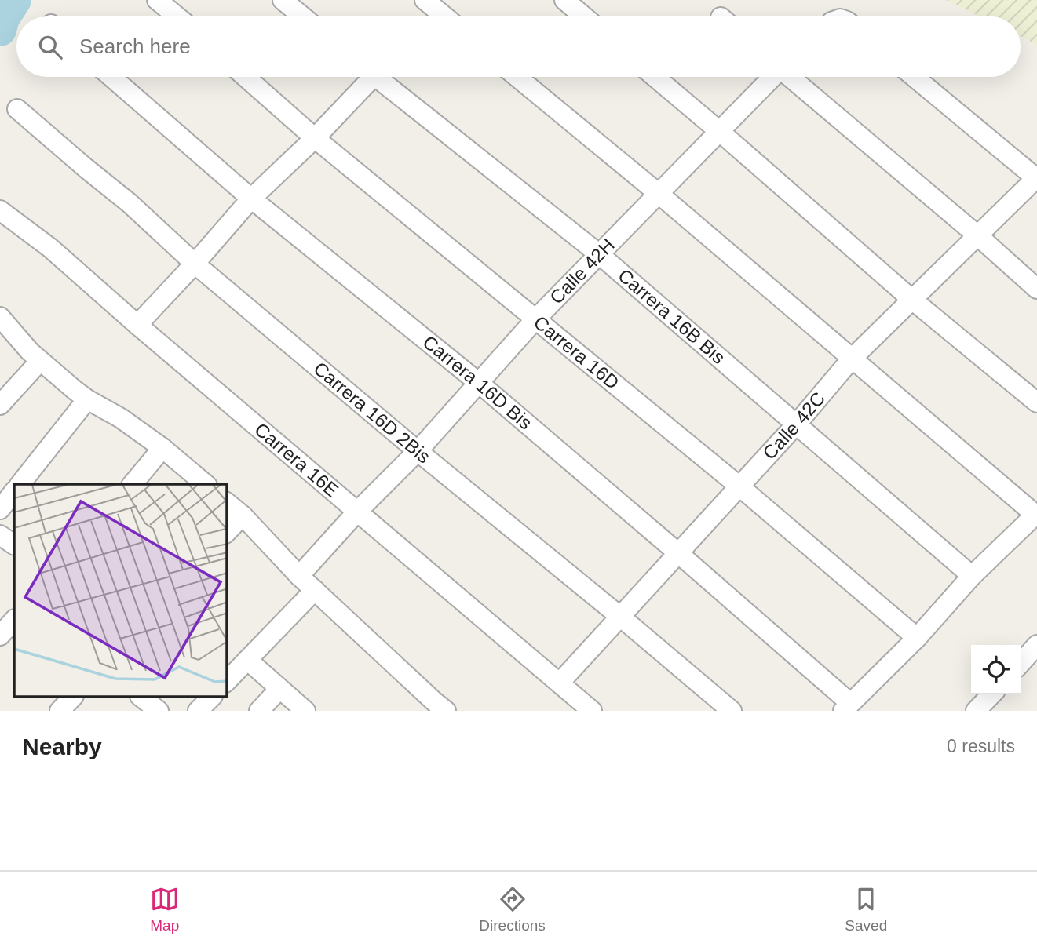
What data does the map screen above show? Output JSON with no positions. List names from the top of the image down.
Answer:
{
  "streets": {
    "street": [
      "Calle 42H",
      "Carrera 16B Bis",
      "Carrera 16D",
      "Carrera 16D Bis",
      "Carrera 16D 2Bis",
      "Calle 42C",
      "Carrera 16E"
    ]
  },
  "crossings": [
    ["Calle 42H", "Carrera 16B Bis"],
    ["Calle 42H", "Carrera 16D"],
    ["Calle 42H", "Carrera 16D Bis"],
    ["Calle 42H", "Carrera 16D 2Bis"],
    ["Calle 42H", "Carrera 16E"],
    ["Carrera 16B Bis", "Calle 42C"],
    ["Carrera 16D", "Calle 42C"],
    ["Carrera 16D Bis", "Calle 42C"],
    ["Carrera 16D 2Bis", "Calle 42C"],
    ["Calle 42C", "Carrera 16E"]
  ],
  "page": {
    "search": "Search here",
    "heading": ["Nearby", "0 results"],
    "nav": ["Map", "Directions", "Saved"]
  }
}
